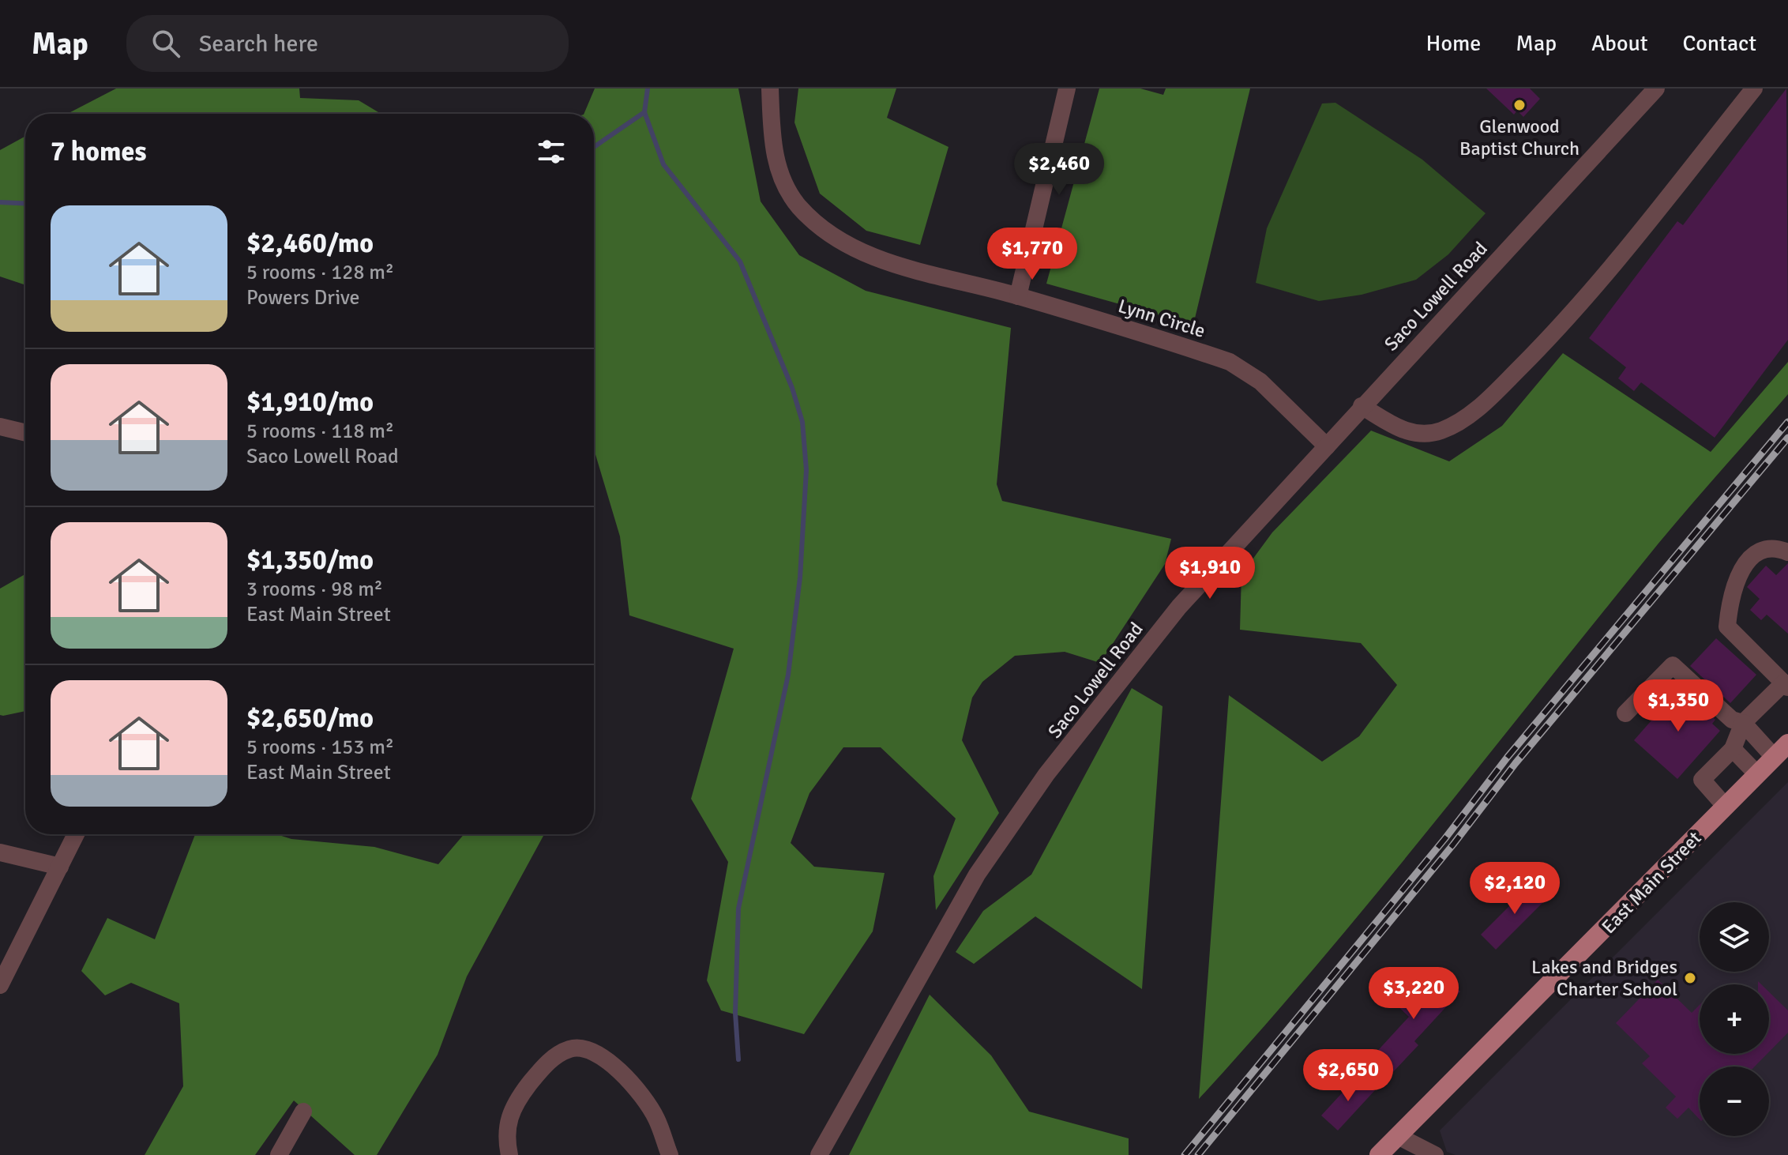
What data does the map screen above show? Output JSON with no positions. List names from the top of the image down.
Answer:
{
  "streets": {
    "main road": ["East Main Street"],
    "street": ["Saco Lowell Road", "Lynn Circle"]
  },
  "crossings": [
    ["Saco Lowell Road", "Lynn Circle"]
  ],
  "places": ["Glenwood Baptist Church", "Lakes and Bridges Charter School"],
  "page": {
    "header": "Map",
    "search": "Search here",
    "nav": [
      "Home",
      "Map",
      "About",
      "Contact"
    ],
    "heading": "7 homes",
    "price": [
      "$2,460",
      "$1,770",
      "$1,910",
      "$1,350",
      "$2,120",
      "$3,220",
      "$2,650"
    ],
    "list": [
      {
        "name": "$2,460/mo",
        "note": "5 rooms · 128 m² · Powers Drive"
      },
      {
        "name": "$1,910/mo",
        "note": "5 rooms · 118 m² · Saco Lowell Road"
      },
      {
        "name": "$1,350/mo",
        "note": "3 rooms · 98 m² · East Main Street"
      },
      {
        "name": "$2,650/mo",
        "note": "5 rooms · 153 m² · East Main Street"
      }
    ],
    "map_buttons": ["+", "−"]
  }
}
